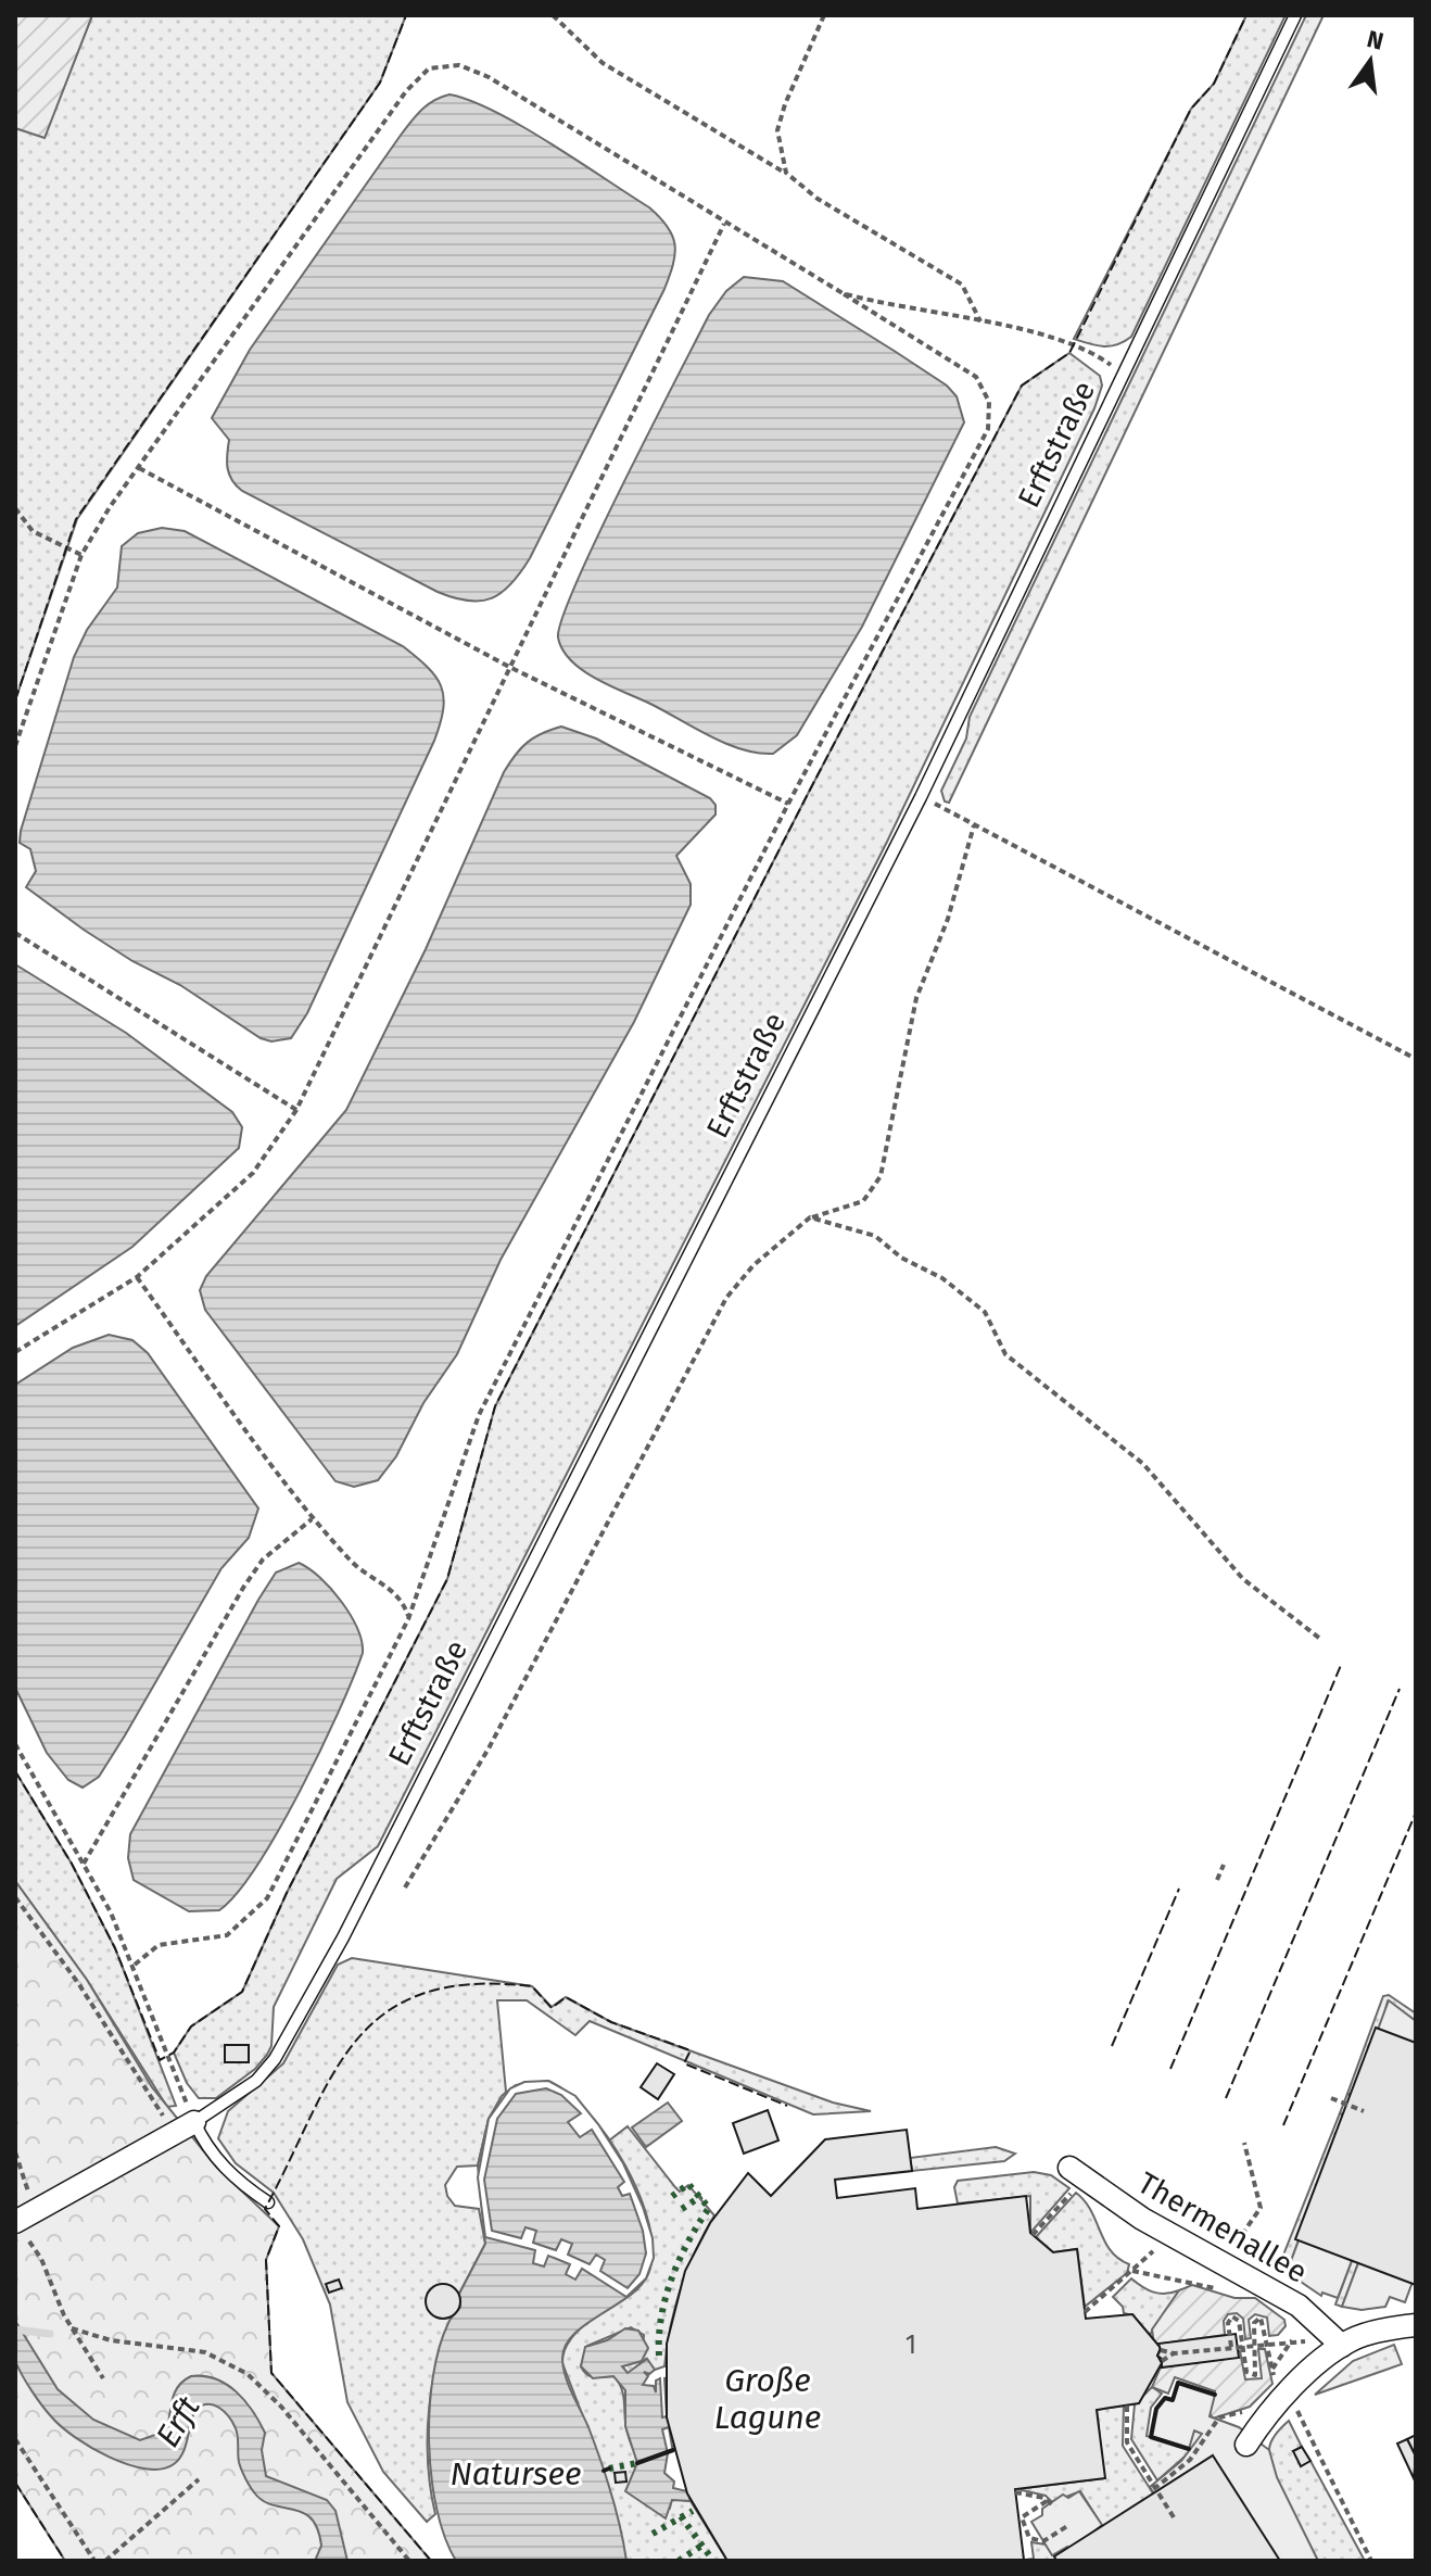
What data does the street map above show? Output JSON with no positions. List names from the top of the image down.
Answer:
{
  "streets": {
    "street": ["Erftstraße", "Thermenallee"]
  },
  "water": ["Große Lagune", "Erft", "Natursee"],
  "house_numbers": ["1"],
  "north": "top"
}
